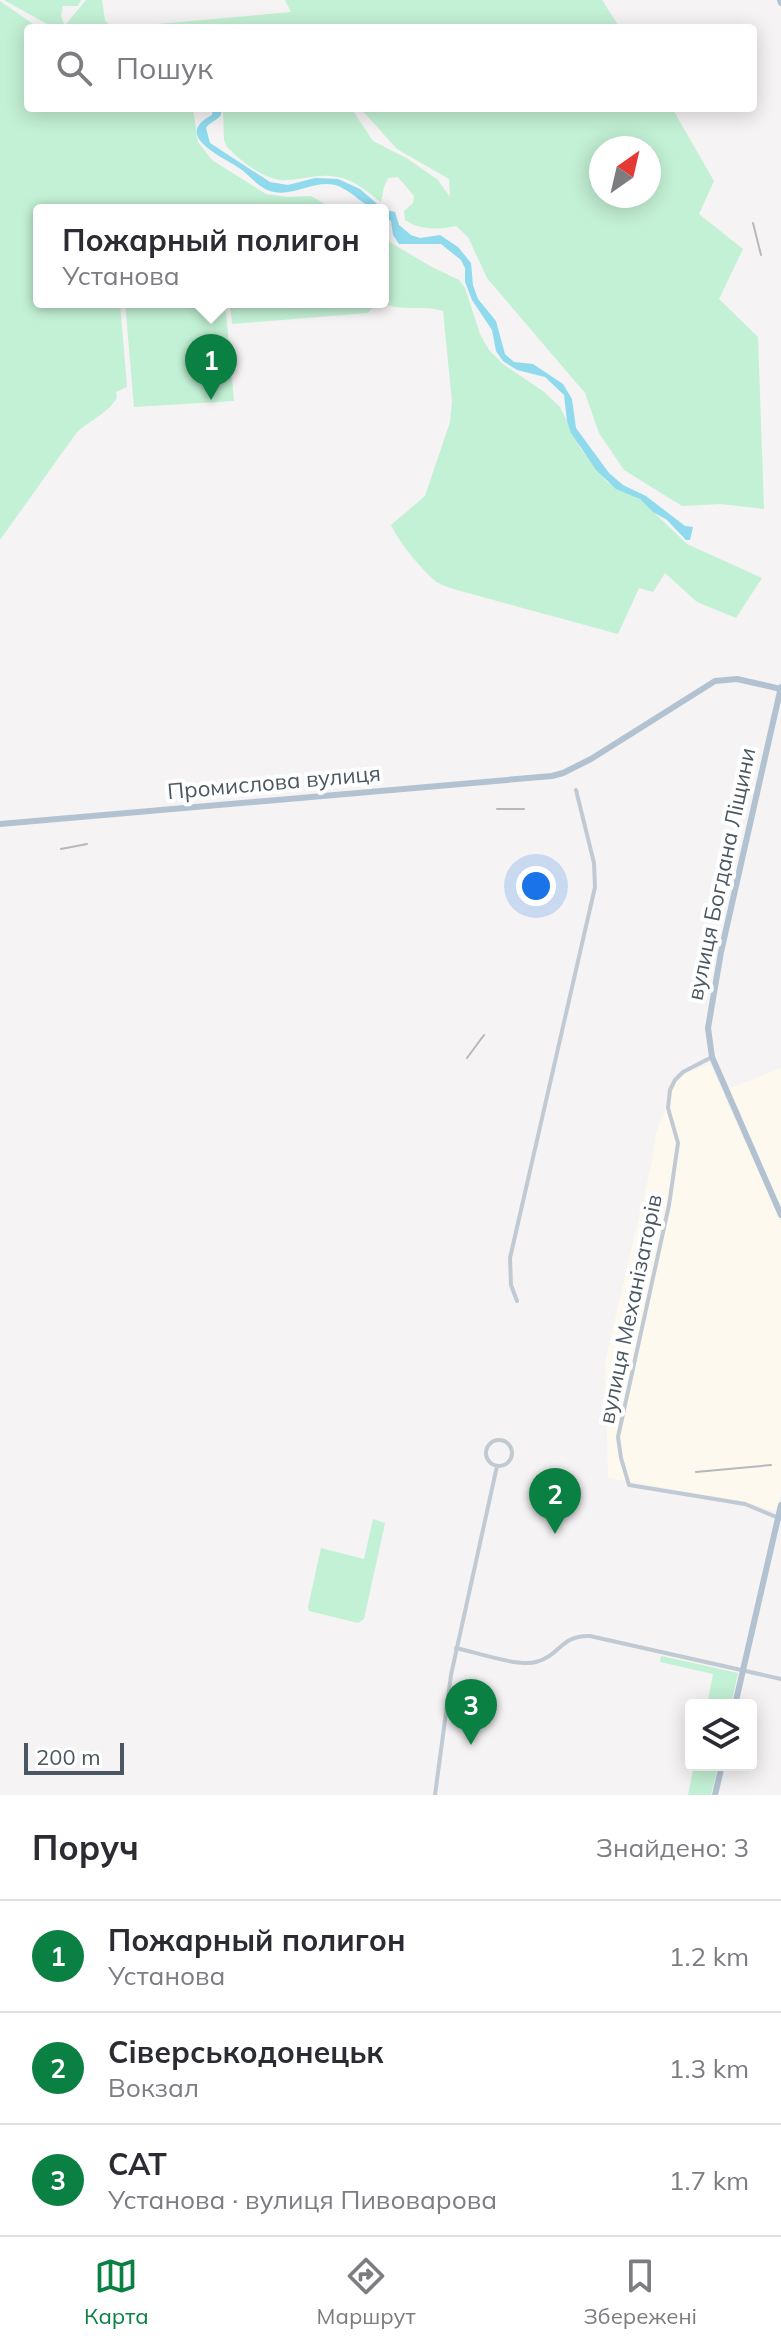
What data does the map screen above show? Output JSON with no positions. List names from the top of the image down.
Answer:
{
  "streets": {
    "main road": ["Промислова вулиця", "вулиця Богдана Ліщини"],
    "street": ["вулиця Механізаторів"]
  },
  "crossings": [
    ["Промислова вулиця", "вулиця Богдана Ліщини"],
    ["вулиця Богдана Ліщини", "вулиця Механізаторів"]
  ],
  "scale_bar": "200 m",
  "north": "top right",
  "page": {
    "search": "Пошук",
    "popup": ["Пожарный полигон", "Установа"],
    "pins": ["1", "2", "3"],
    "scale": "200 m",
    "heading": ["Поруч", "Знайдено: 3"],
    "list": [
      {
        "mark": "1",
        "name": "Пожарный полигон",
        "note": "Установа",
        "value": "1.2 km"
      },
      {
        "mark": "2",
        "name": "Сіверськодонецьк",
        "note": "Вокзал",
        "value": "1.3 km"
      },
      {
        "mark": "3",
        "name": "CAT",
        "note": "Установа · вулиця Пивоварова",
        "value": "1.7 km"
      }
    ],
    "nav": ["Карта", "Маршрут", "Збережені"]
  }
}
